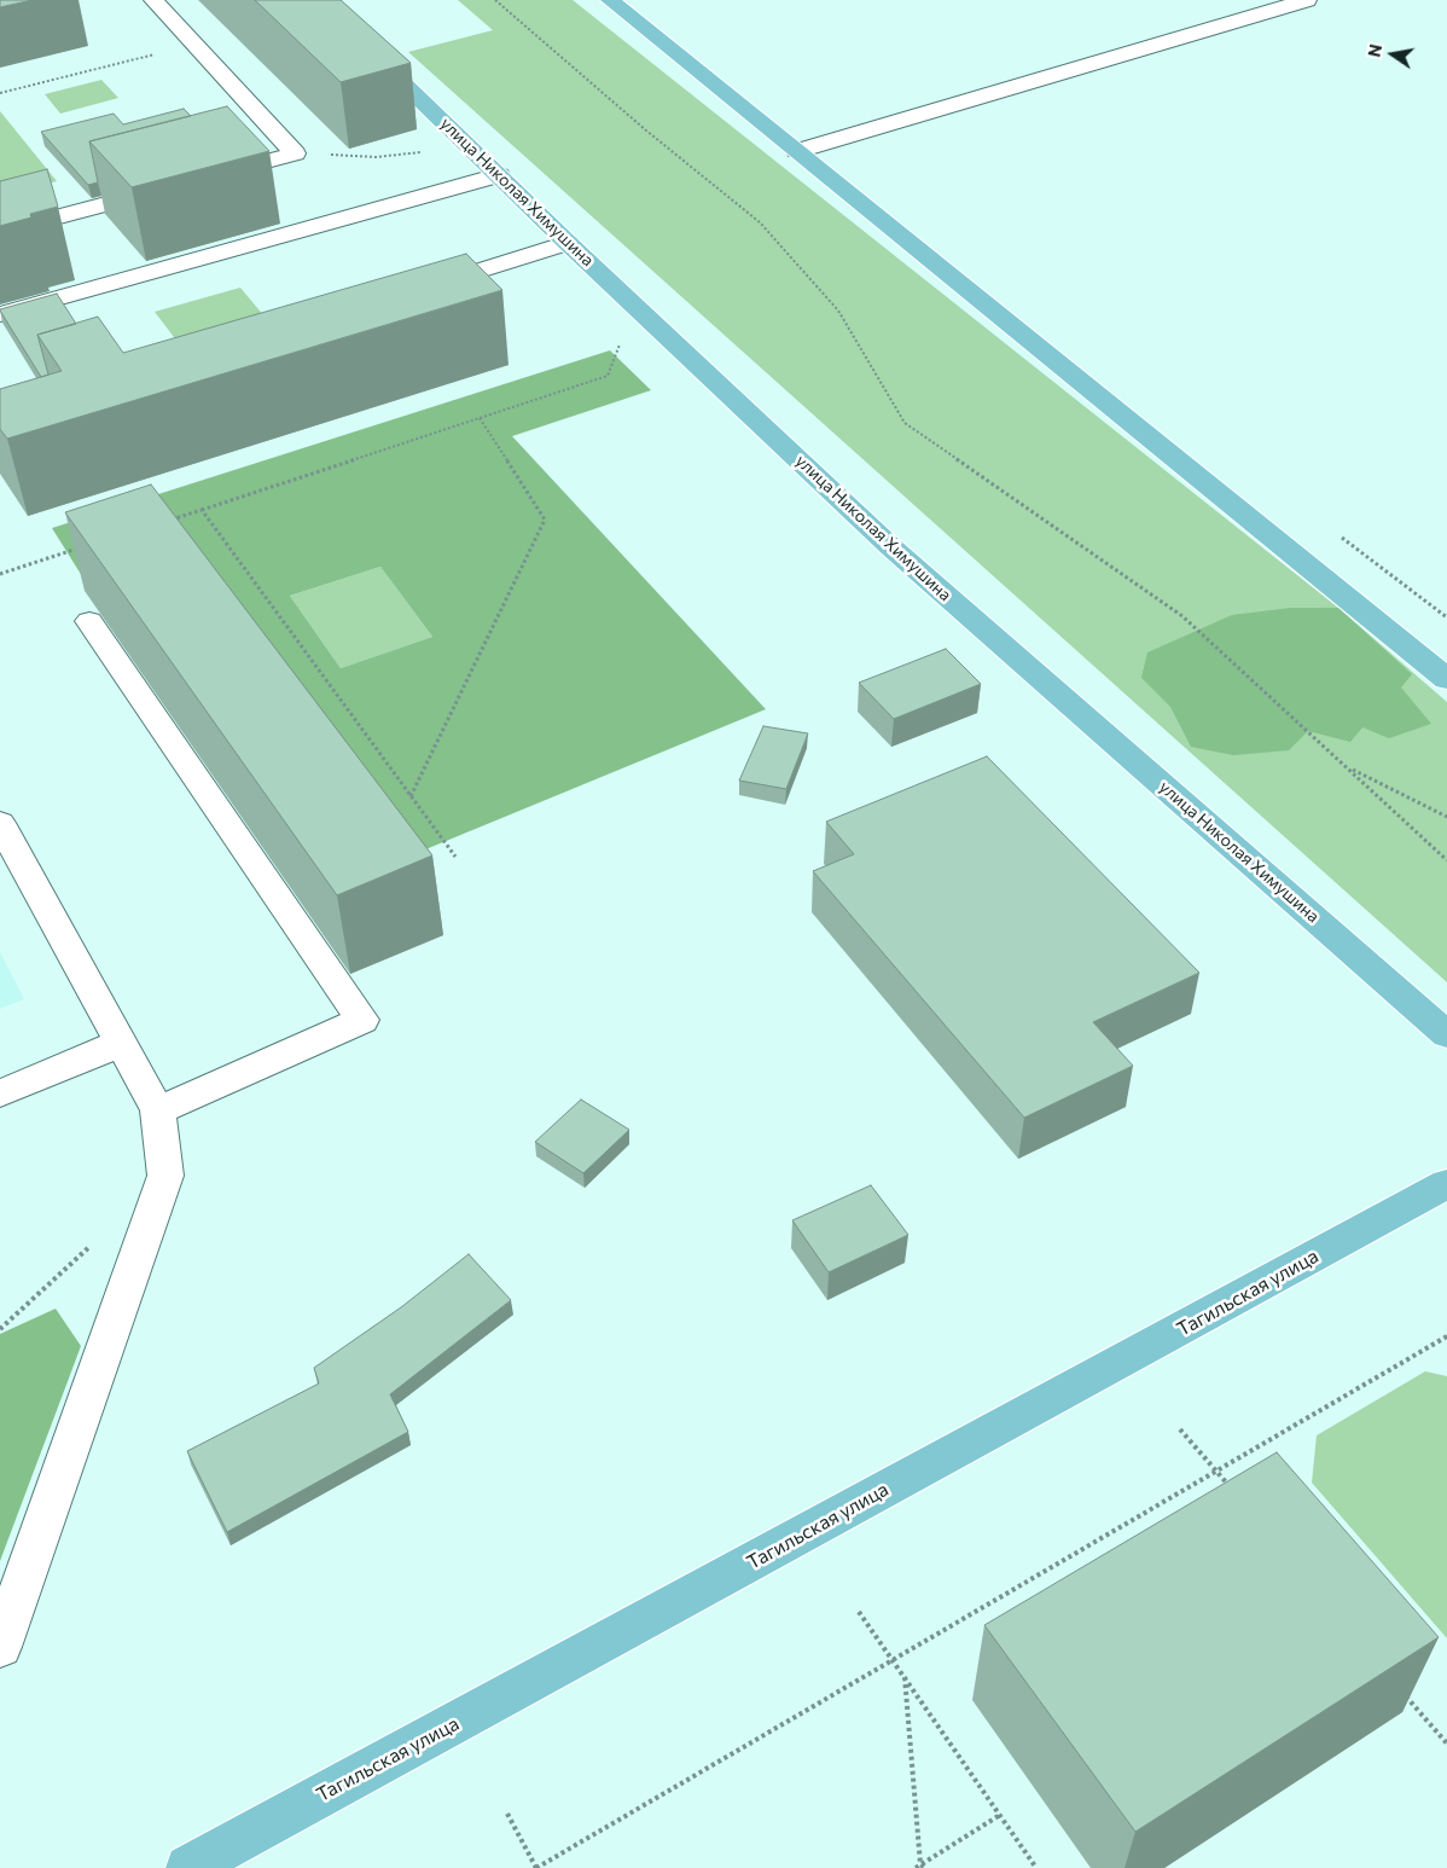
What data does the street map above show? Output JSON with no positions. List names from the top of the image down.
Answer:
{
  "streets": {
    "main road": ["улица Николая Химушина", "Тагильская улица"]
  },
  "north": "left"
}
